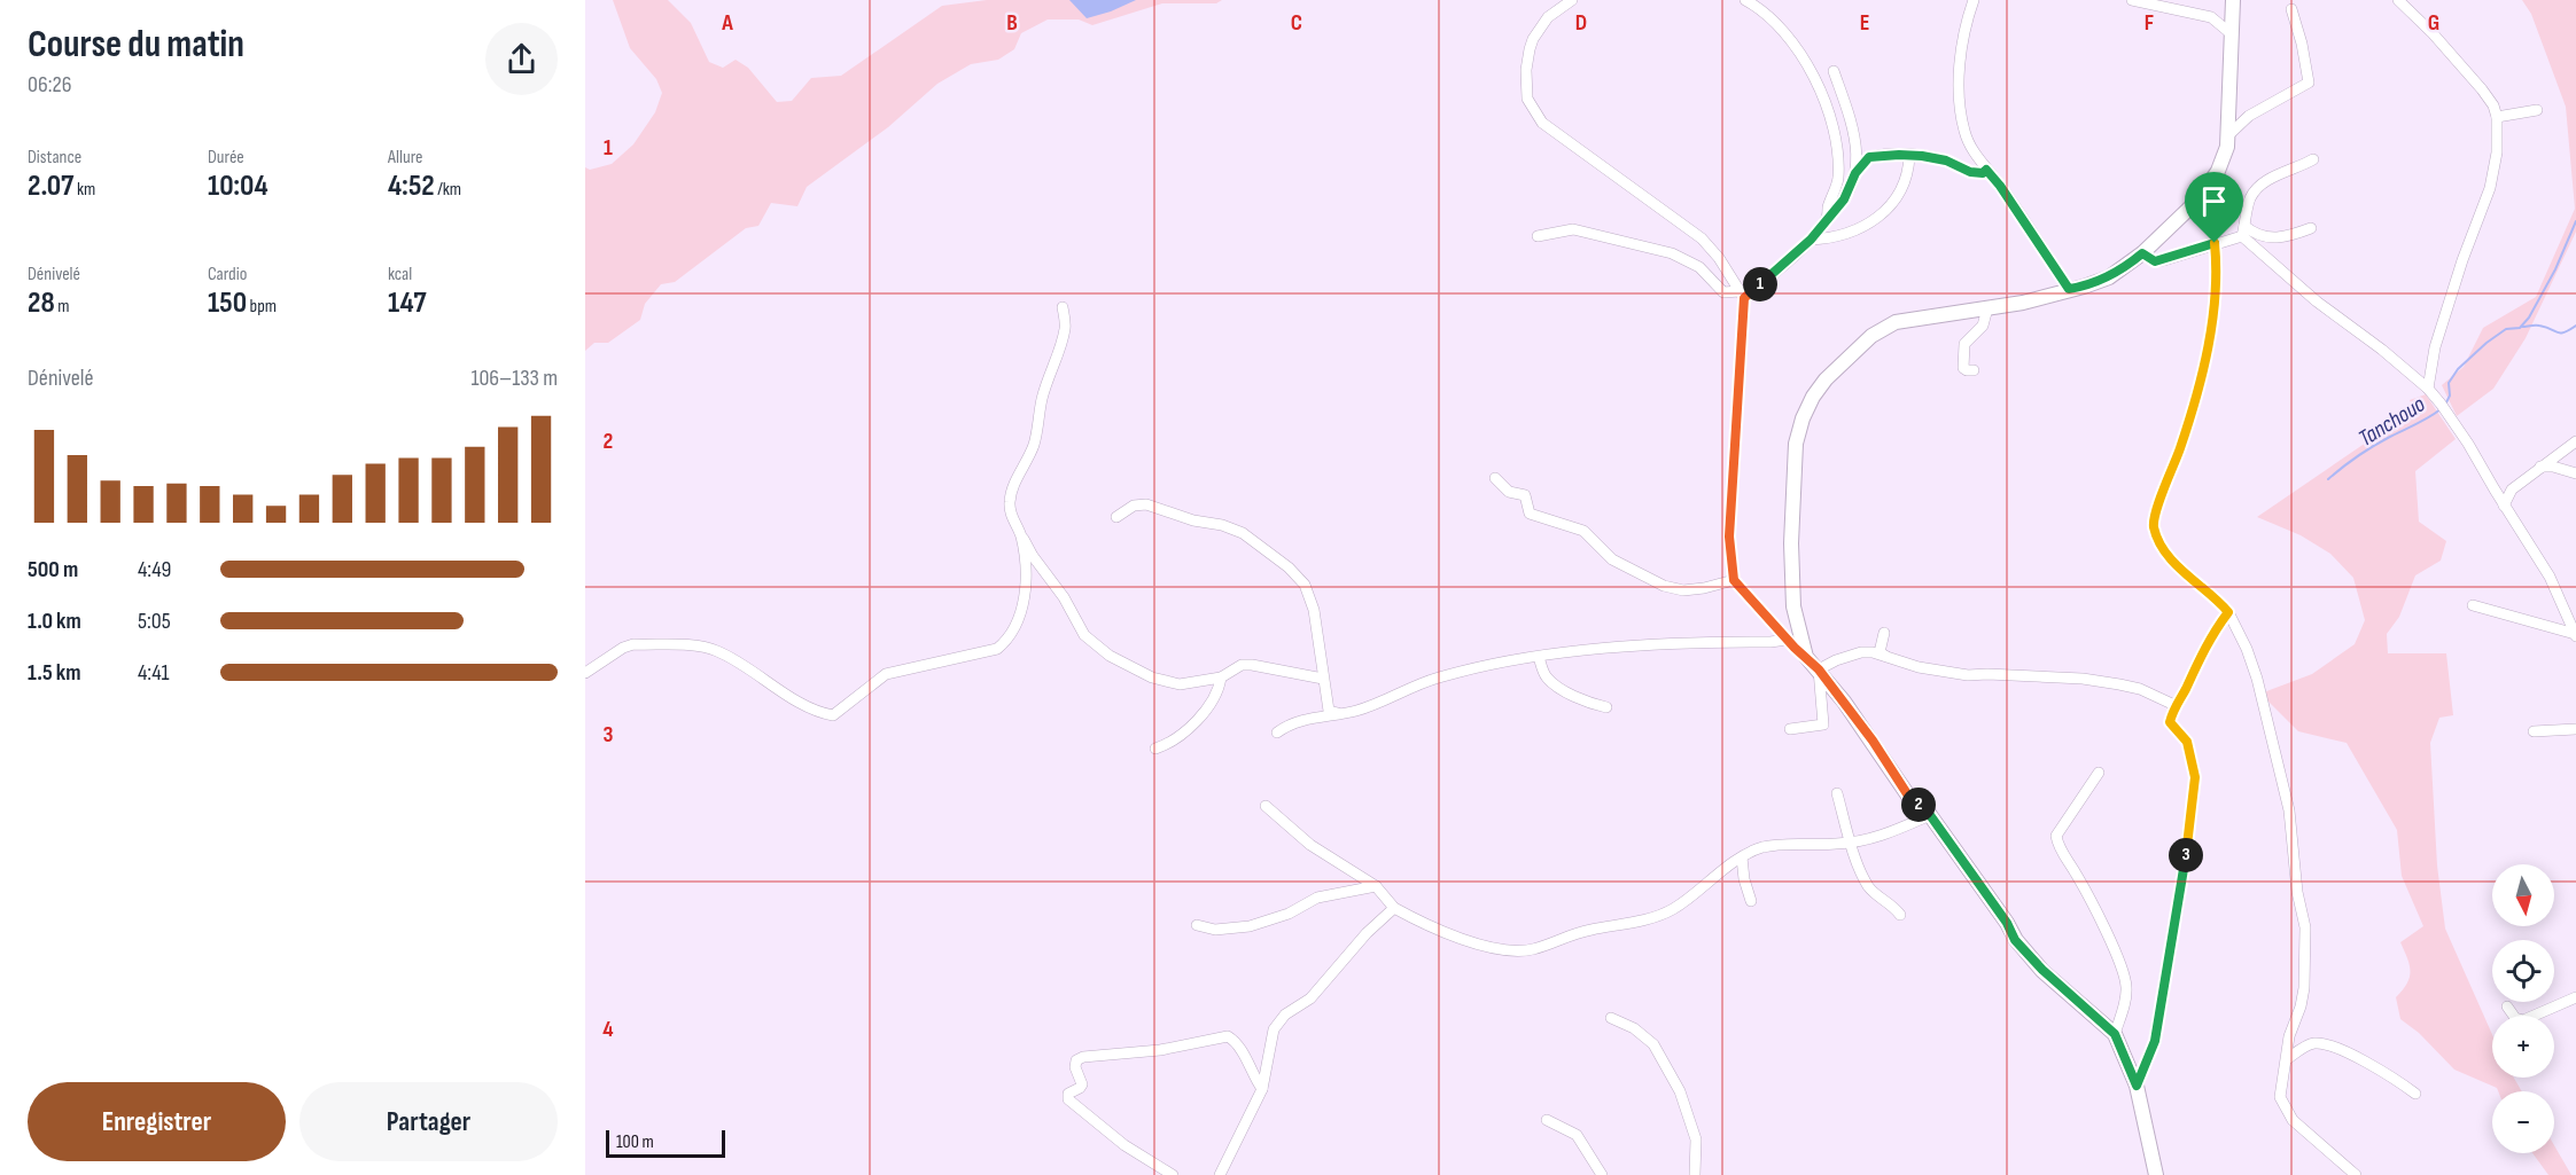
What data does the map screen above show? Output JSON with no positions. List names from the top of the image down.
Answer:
{
  "water": ["Tanchouo"],
  "scale_bar": "100 m",
  "north": "bottom",
  "page": {
    "heading": ["Course du matin", "06:26"],
    "stats": [
      ["Distance", "2.07 km"],
      ["Durée", "10:04"],
      ["Allure", "4:52 /km"],
      ["Dénivelé", "28 m"],
      ["Cardio", "150 bpm"],
      ["kcal", "147"]
    ],
    "pins": ["1", "2", "3"],
    "chart": ["Dénivelé", "106–133 m"],
    "list": [
      {
        "name": "500 m",
        "note": "4:49"
      },
      {
        "name": "1.0 km",
        "note": "5:05"
      },
      {
        "name": "1.5 km",
        "note": "4:41"
      }
    ],
    "map_buttons": ["+", "−"],
    "buttons": ["Enregistrer", "Partager"],
    "scale": "100 m"
  },
  "grid": {
    "columns": [
      "A",
      "B",
      "C",
      "D",
      "E",
      "F",
      "G"
    ],
    "rows": [
      "1",
      "2",
      "3",
      "4"
    ]
  }
}
